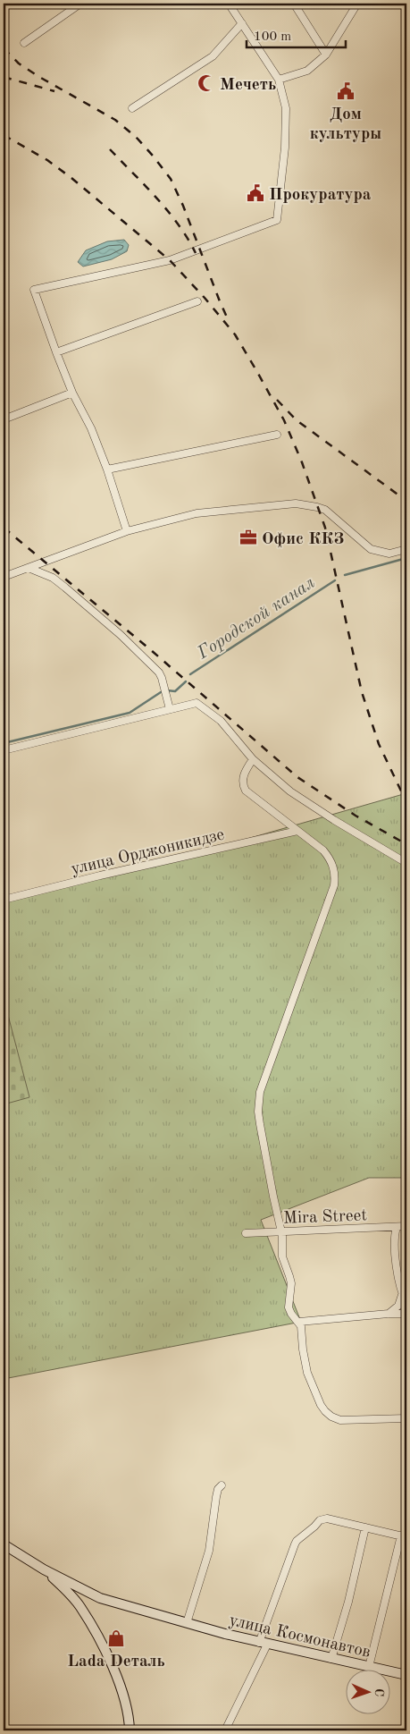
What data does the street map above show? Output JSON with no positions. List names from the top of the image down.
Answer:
{
  "streets": {
    "street": ["улица Орджоникидзе", "Mira Street", "улица Космонавтов"]
  },
  "water": ["Городской канал"],
  "places": {
    "mosque": ["Мечеть"],
    "public building": ["Дом культуры", "Прокуратура"],
    "office": ["Офис ККЗ"],
    "shop": ["Lada Dеталь"]
  },
  "scale_bar": "100 m",
  "north": "right"
}
